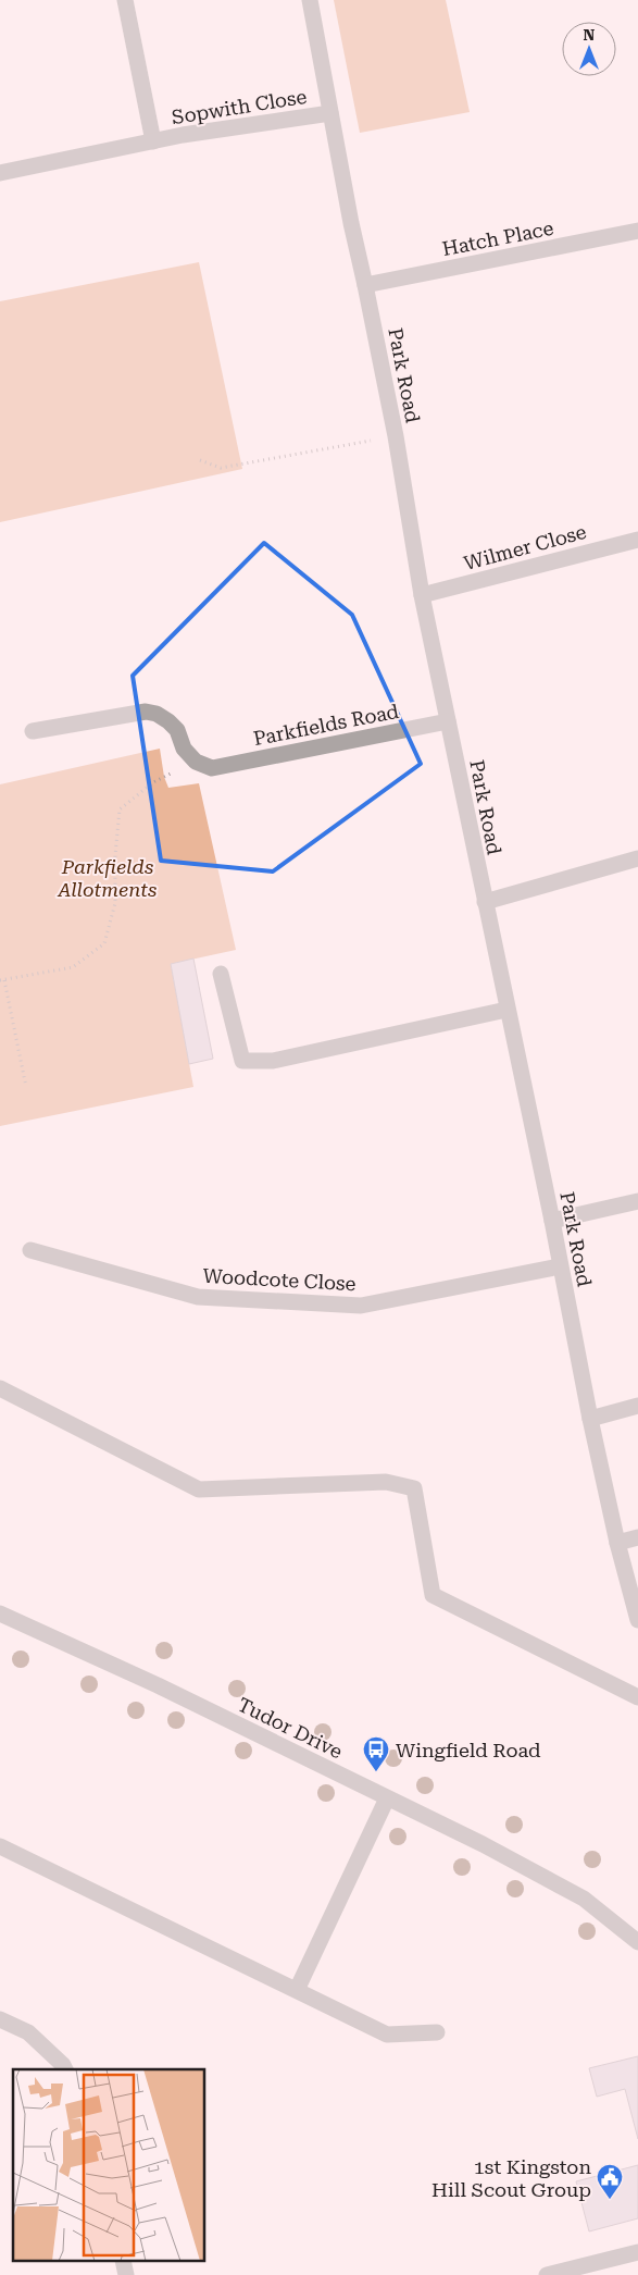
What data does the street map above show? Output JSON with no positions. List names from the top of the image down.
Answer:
{
  "streets": {
    "street": [
      "Sopwith Close",
      "Hatch Place",
      "Park Road",
      "Wilmer Close",
      "Parkfields Road",
      "Woodcote Close",
      "Tudor Drive"
    ]
  },
  "crossings": [
    ["Sopwith Close", "Park Road"],
    ["Hatch Place", "Park Road"],
    ["Park Road", "Wilmer Close"],
    ["Park Road", "Parkfields Road"],
    ["Park Road", "Woodcote Close"]
  ],
  "parks": ["Parkfields Allotments"],
  "places": {
    "bus stop": ["Wingfield Road"],
    "public building": ["1st Kingston Hill Scout Group"]
  },
  "north": "top"
}
